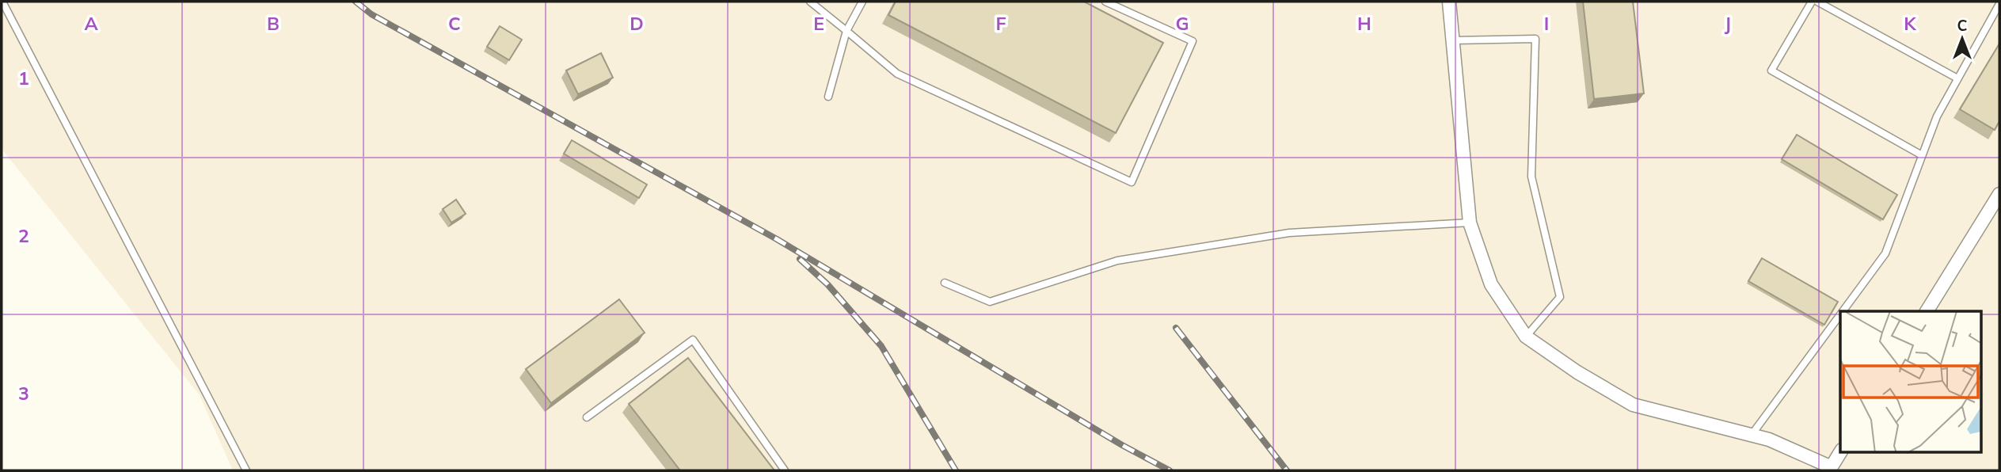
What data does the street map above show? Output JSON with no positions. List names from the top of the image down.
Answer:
{
  "north": "top",
  "grid": {
    "columns": [
      "A",
      "B",
      "C",
      "D",
      "E",
      "F",
      "G",
      "H",
      "I",
      "J",
      "K"
    ],
    "rows": ["1", "2", "3"]
  }
}
